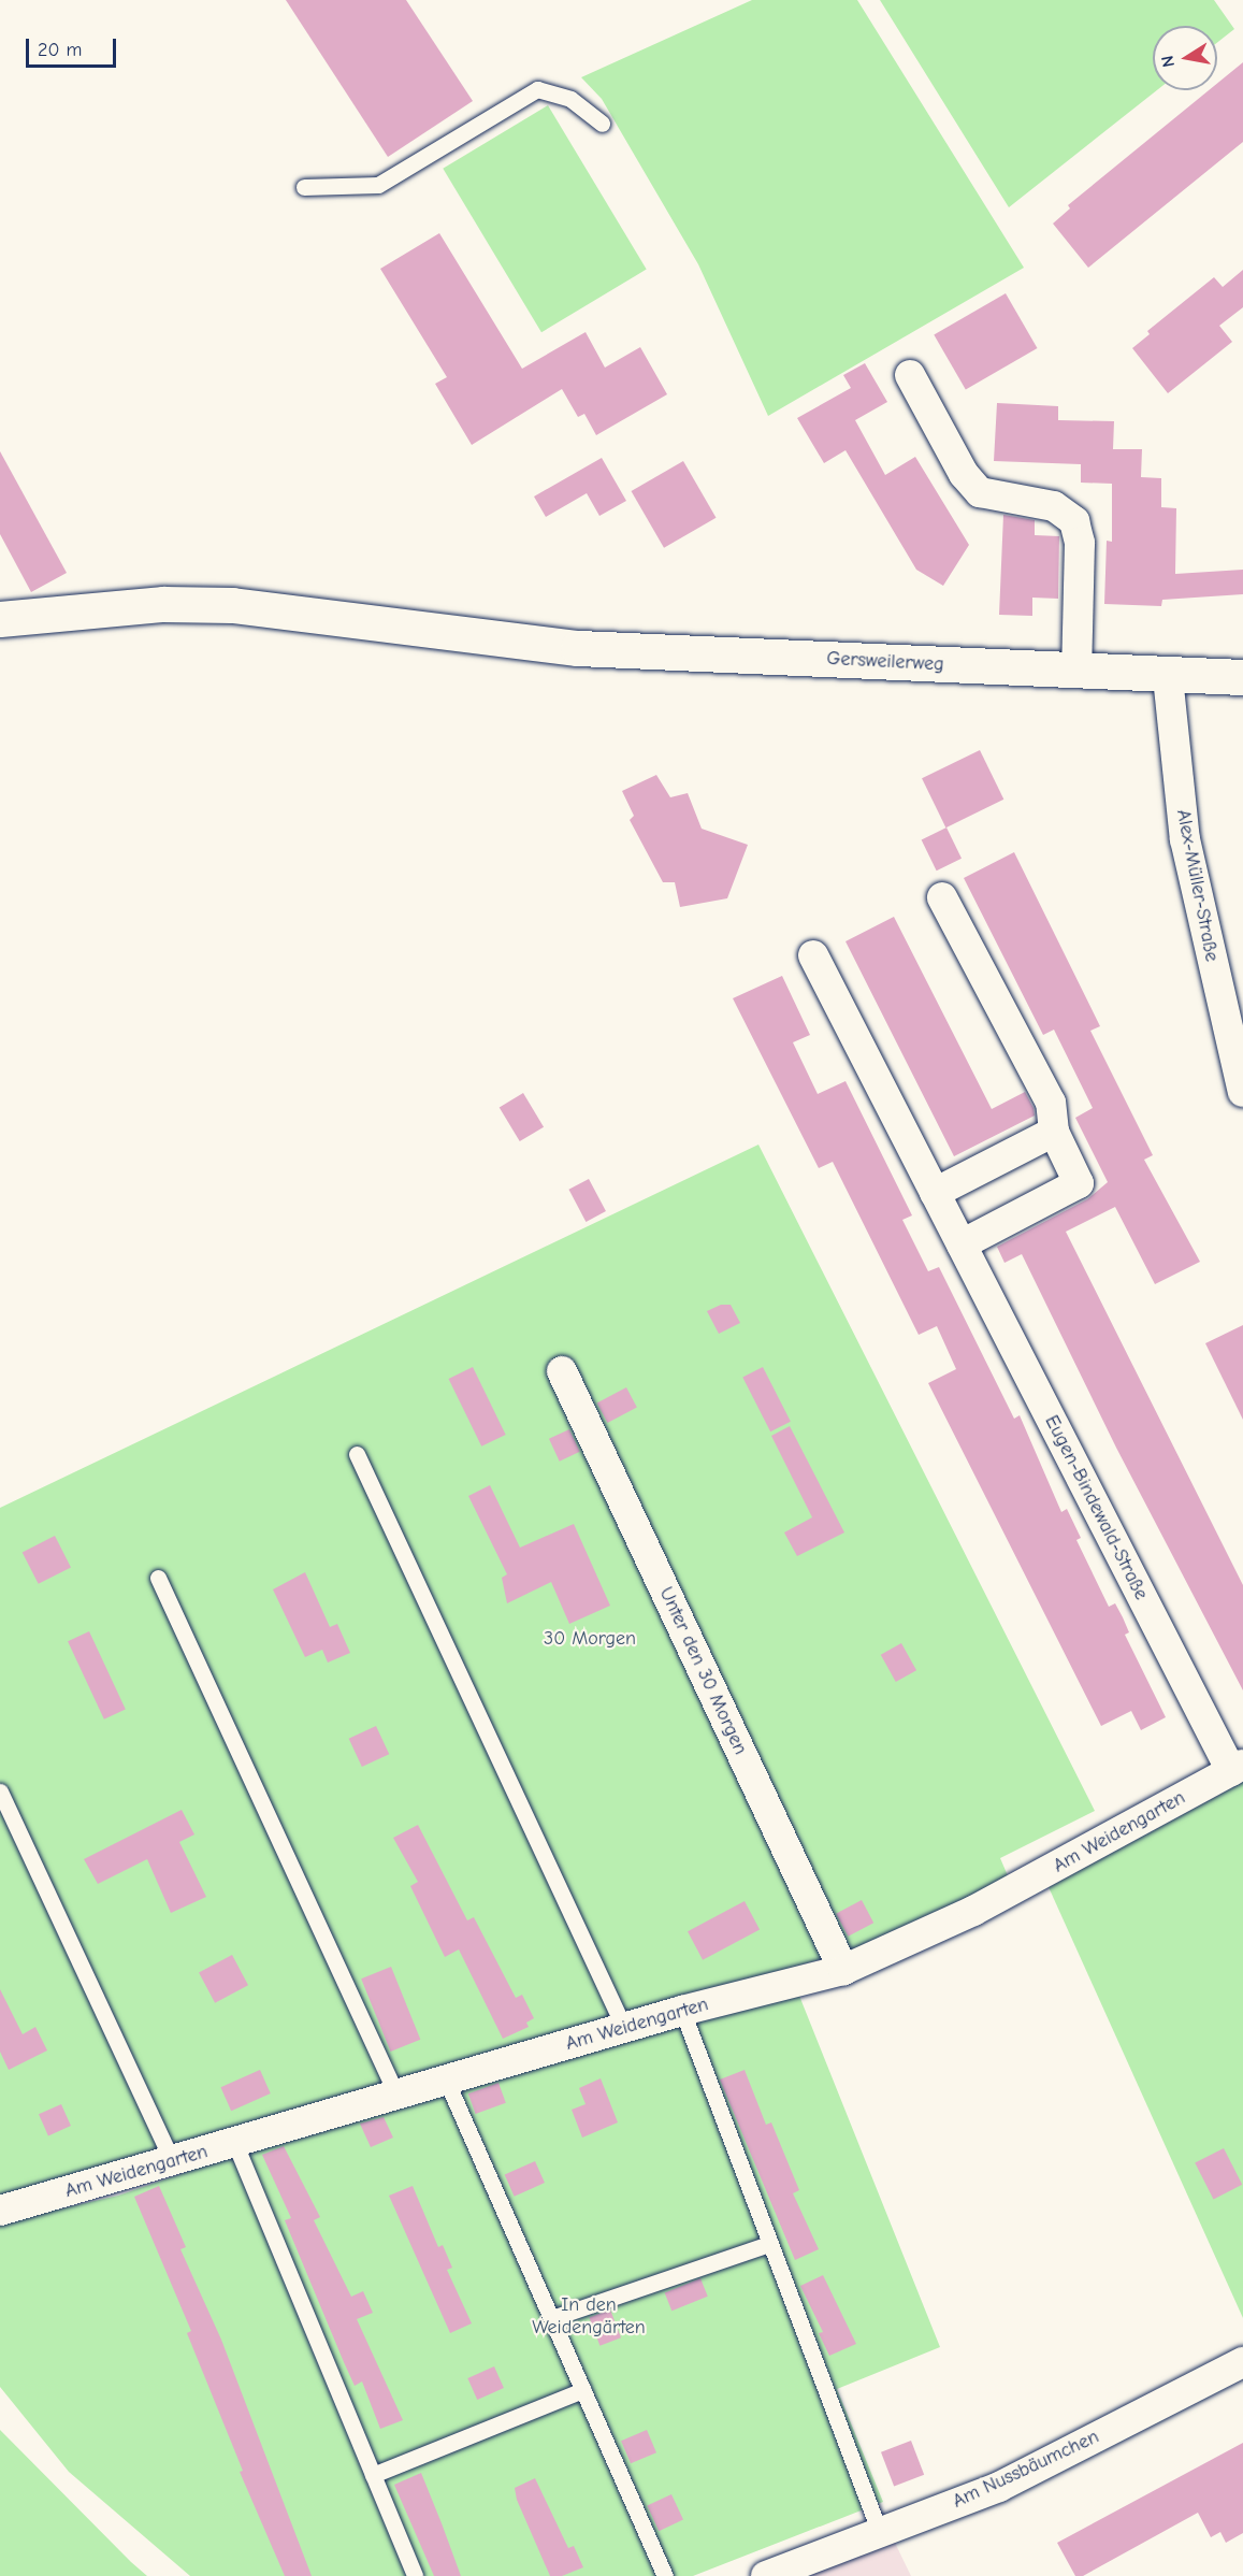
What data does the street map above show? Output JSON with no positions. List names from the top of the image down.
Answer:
{
  "streets": {
    "street": [
      "Gersweilerweg",
      "Alex-Müller-Straße",
      "Eugen-Bindewald-Straße",
      "Unter den 30 Morgen",
      "Am Weidengarten",
      "Am Nussbäumchen"
    ]
  },
  "crossings": [
    ["Gersweilerweg", "Alex-Müller-Straße"],
    ["Eugen-Bindewald-Straße", "Am Weidengarten"],
    ["Unter den 30 Morgen", "Am Weidengarten"]
  ],
  "parks": ["30 Morgen", "In den Weidengärten"],
  "scale_bar": "20 m",
  "north": "left"
}
